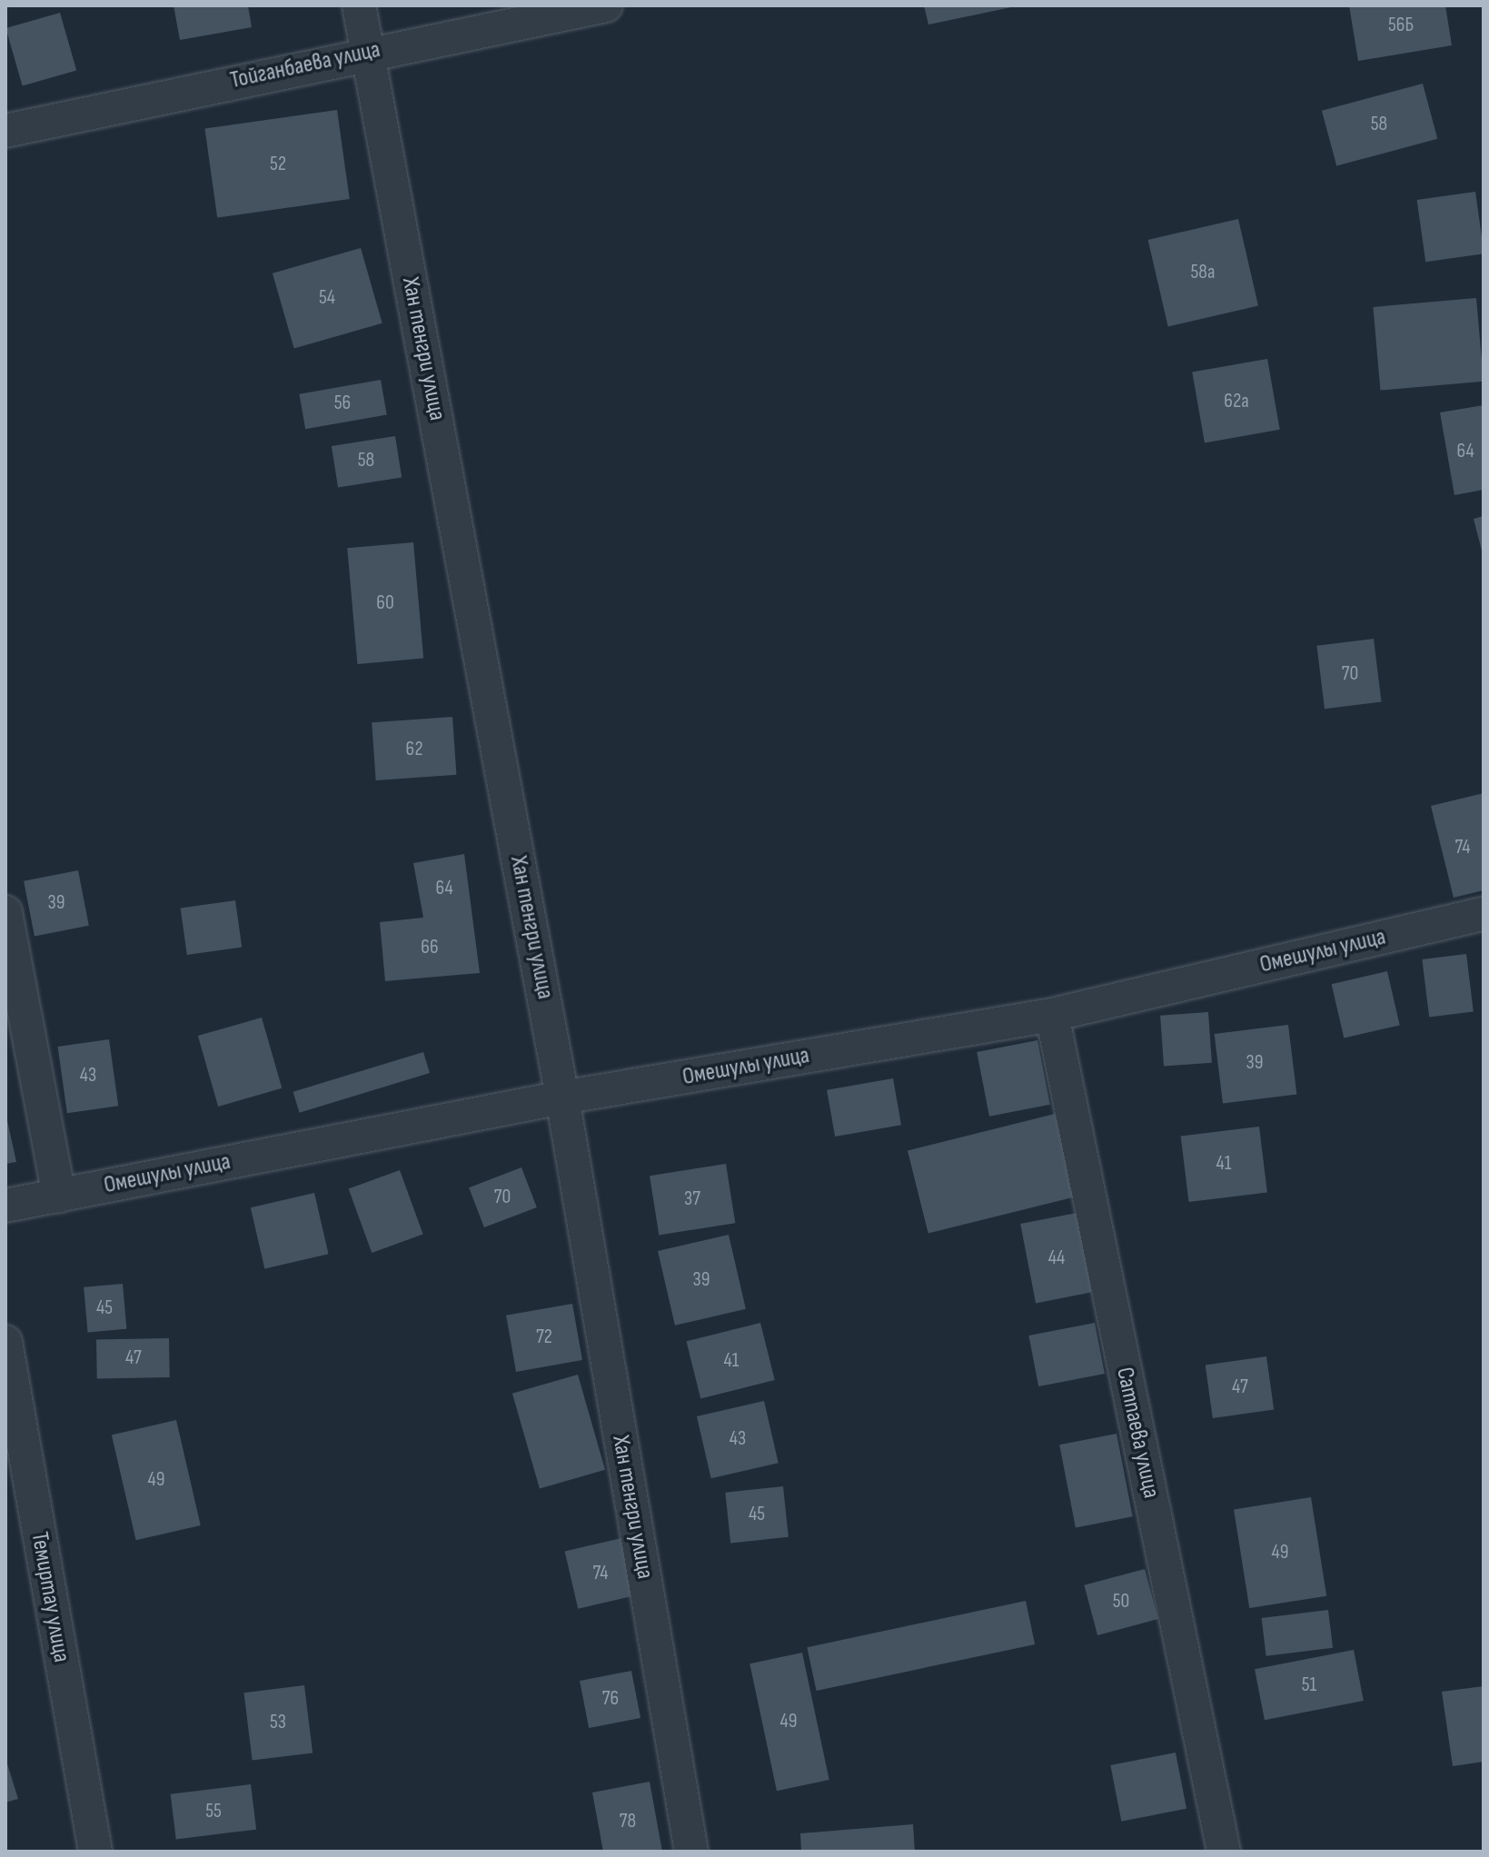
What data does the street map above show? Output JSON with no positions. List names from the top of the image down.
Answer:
{
  "streets": {
    "street": [
      "Тойганбаева улица",
      "Хан тенгри улица",
      "Омешулы улица",
      "Сатпаева улица",
      "Темиртау улица"
    ]
  },
  "crossings": [
    ["Тойганбаева улица", "Хан тенгри улица"],
    ["Хан тенгри улица", "Омешулы улица"],
    ["Омешулы улица", "Сатпаева улица"]
  ],
  "house_numbers": [
    "56Б",
    "58",
    "52",
    "58а",
    "54",
    "62а",
    "56",
    "64",
    "58",
    "60",
    "70",
    "62",
    "74",
    "64",
    "39",
    "66",
    "39",
    "43",
    "41",
    "70",
    "37",
    "44",
    "39",
    "45",
    "72",
    "47",
    "41",
    "47",
    "43",
    "49",
    "45",
    "49",
    "74",
    "50",
    "51",
    "76",
    "49",
    "53",
    "55",
    "78"
  ]
}
